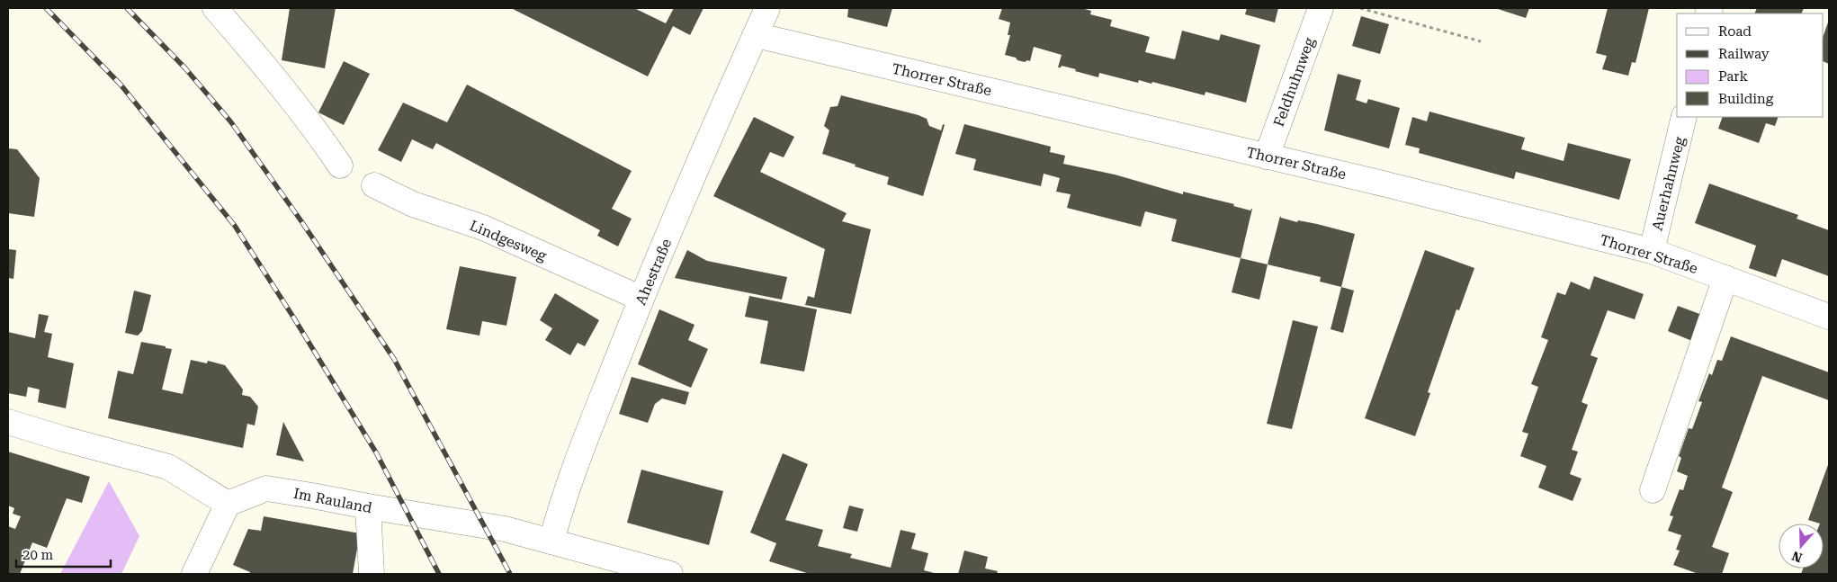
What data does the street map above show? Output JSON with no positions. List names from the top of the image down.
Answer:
{
  "streets": {
    "street": [
      "Thorrer Straße",
      "Feldhuhnweg",
      "Auerhahnweg",
      "Lindgesweg",
      "Ahestraße",
      "Im Rauland"
    ]
  },
  "crossings": [
    ["Thorrer Straße", "Feldhuhnweg"],
    ["Thorrer Straße", "Auerhahnweg"],
    ["Thorrer Straße", "Ahestraße"],
    ["Lindgesweg", "Ahestraße"],
    ["Ahestraße", "Im Rauland"]
  ],
  "legend": [
    "Road",
    "Railway",
    "Park",
    "Building"
  ],
  "scale_bar": "20 m",
  "north": "bottom"
}
